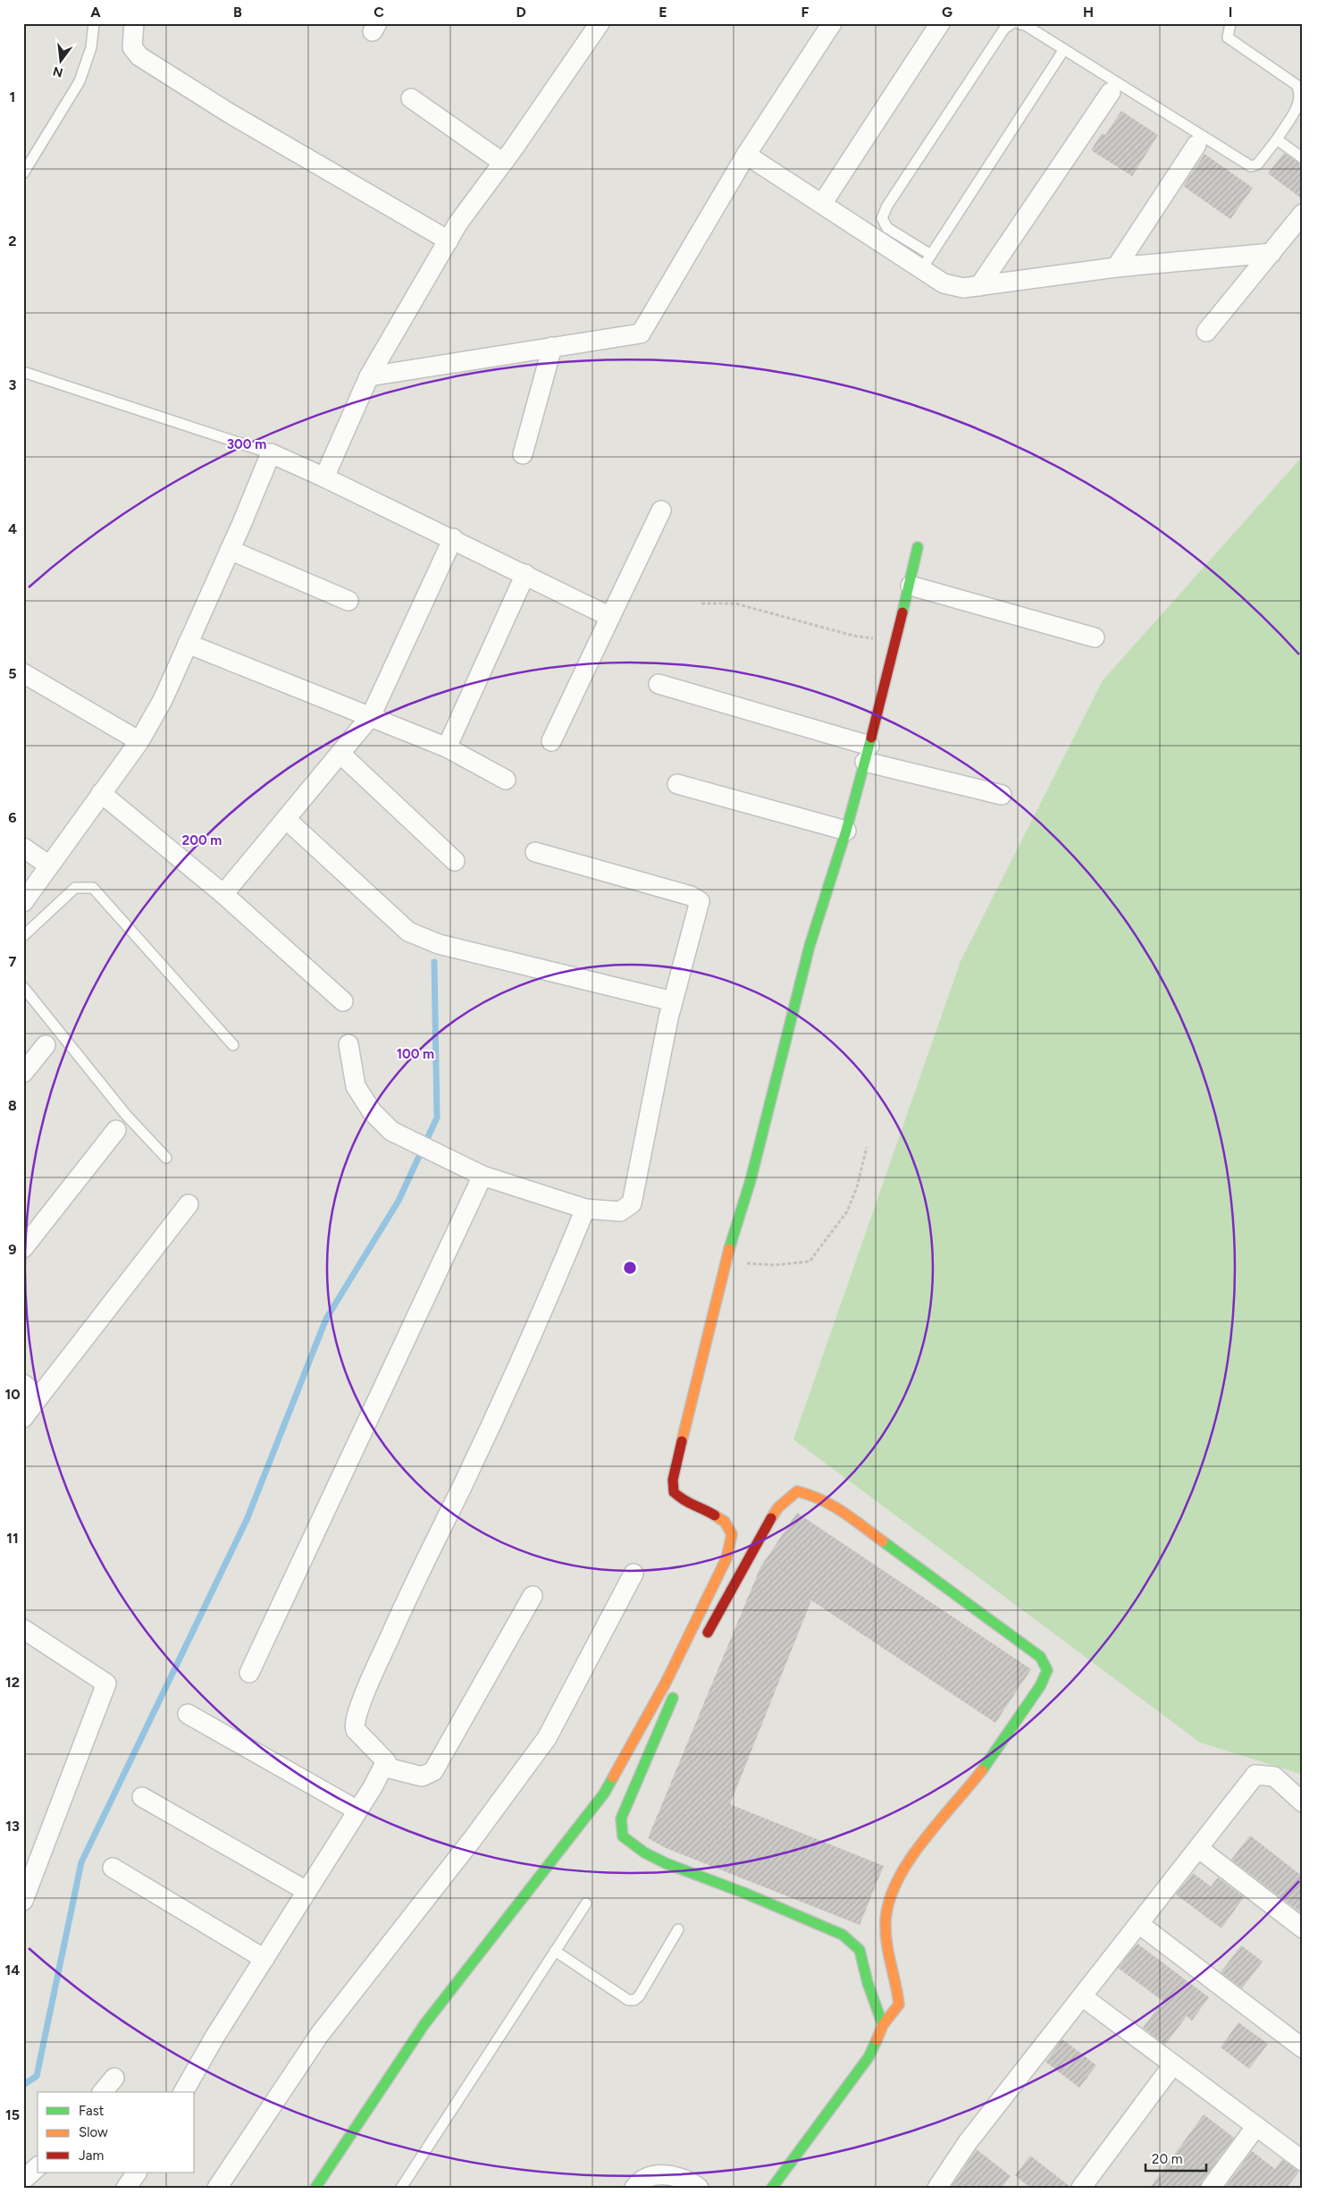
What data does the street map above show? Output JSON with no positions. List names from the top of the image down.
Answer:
{
  "legend": ["Fast", "Slow", "Jam"],
  "scale_bar": "20 m",
  "north": "bottom",
  "grid": {
    "columns": [
      "A",
      "B",
      "C",
      "D",
      "E",
      "F",
      "G",
      "H",
      "I"
    ],
    "rows": [
      "1",
      "2",
      "3",
      "4",
      "5",
      "6",
      "7",
      "8",
      "9",
      "10",
      "11",
      "12",
      "13",
      "14",
      "15"
    ]
  },
  "rings": ["300 m", "200 m", "100 m"]
}
